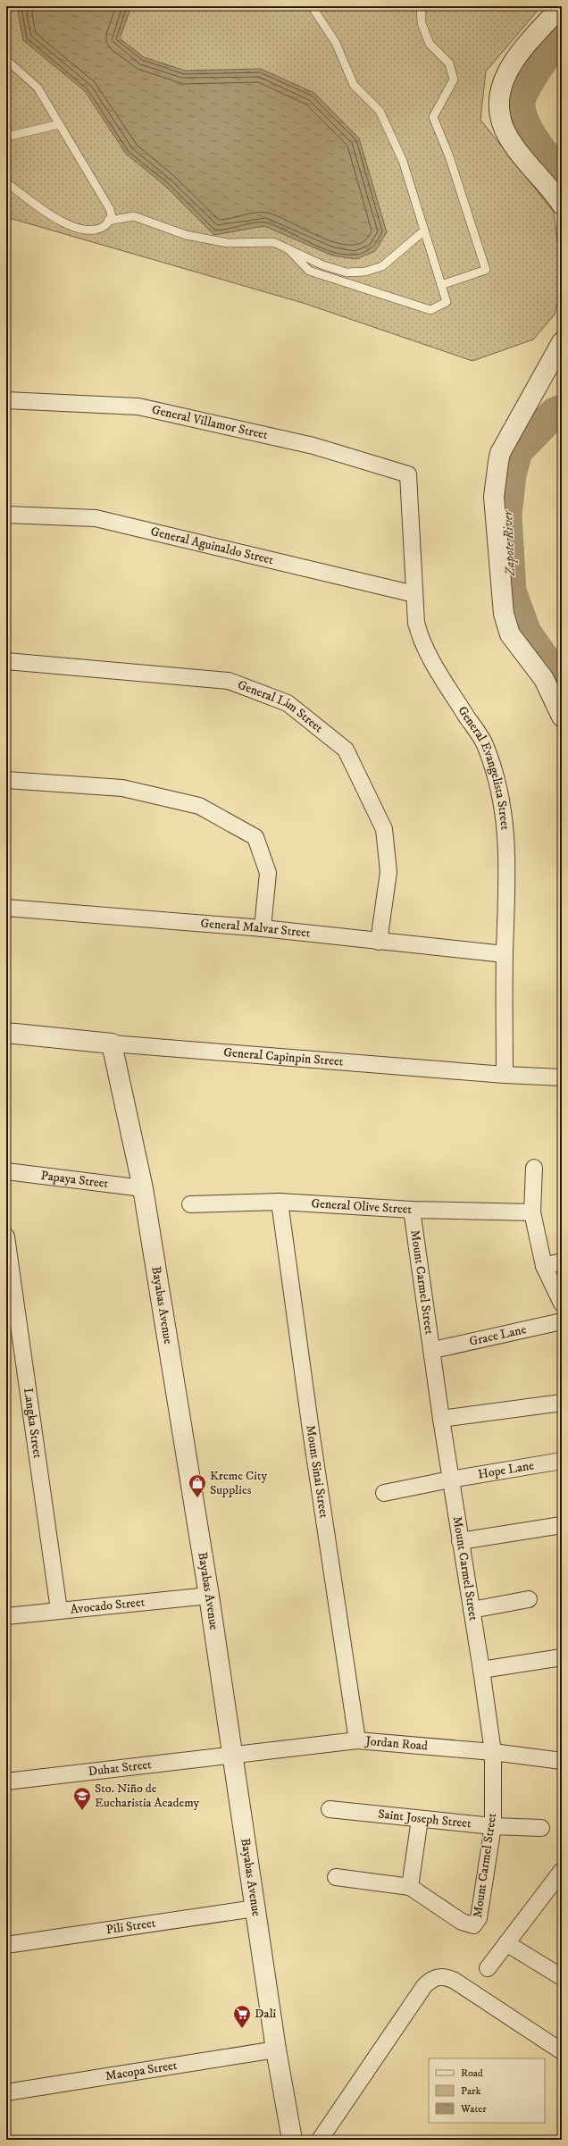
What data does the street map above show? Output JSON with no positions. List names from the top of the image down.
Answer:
{
  "streets": {
    "street": [
      "General Villamor Street",
      "General Aguinaldo Street",
      "General Lim Street",
      "General Evangelista Street",
      "General Malvar Street",
      "General Capinpin Street",
      "Papaya Street",
      "General Olive Street",
      "Mount Carmel Street",
      "Bayabas Avenue",
      "Grace Lane",
      "Langka Street",
      "Hope Lane",
      "Mount Sinai Street",
      "Avocado Street",
      "Jordan Road",
      "Duhat Street",
      "Saint Joseph Street",
      "Pili Street",
      "Macopa Street"
    ]
  },
  "crossings": [
    ["General Villamor Street", "General Evangelista Street"],
    ["General Aguinaldo Street", "General Evangelista Street"],
    ["General Lim Street", "General Malvar Street"],
    ["General Evangelista Street", "General Malvar Street"],
    ["General Evangelista Street", "General Capinpin Street"],
    ["General Capinpin Street", "Bayabas Avenue"],
    ["Papaya Street", "Bayabas Avenue"],
    ["General Olive Street", "Mount Carmel Street"],
    ["General Olive Street", "Mount Sinai Street"],
    ["Mount Carmel Street", "Grace Lane"],
    ["Mount Carmel Street", "Hope Lane"],
    ["Mount Carmel Street", "Jordan Road"],
    ["Mount Carmel Street", "Saint Joseph Street"],
    ["Bayabas Avenue", "Avocado Street"],
    ["Bayabas Avenue", "Jordan Road"],
    ["Bayabas Avenue", "Duhat Street"],
    ["Bayabas Avenue", "Pili Street"],
    ["Bayabas Avenue", "Macopa Street"],
    ["Langka Street", "Avocado Street"],
    ["Mount Sinai Street", "Jordan Road"],
    ["Jordan Road", "Duhat Street"]
  ],
  "water": ["Zapote River"],
  "places": {
    "shop": ["Kreme City Supplies"],
    "school or university": ["Sto. Niño de Eucharistia Academy"],
    "supermarket": ["Dali"]
  },
  "legend": ["Road", "Park", "Water"]
}
